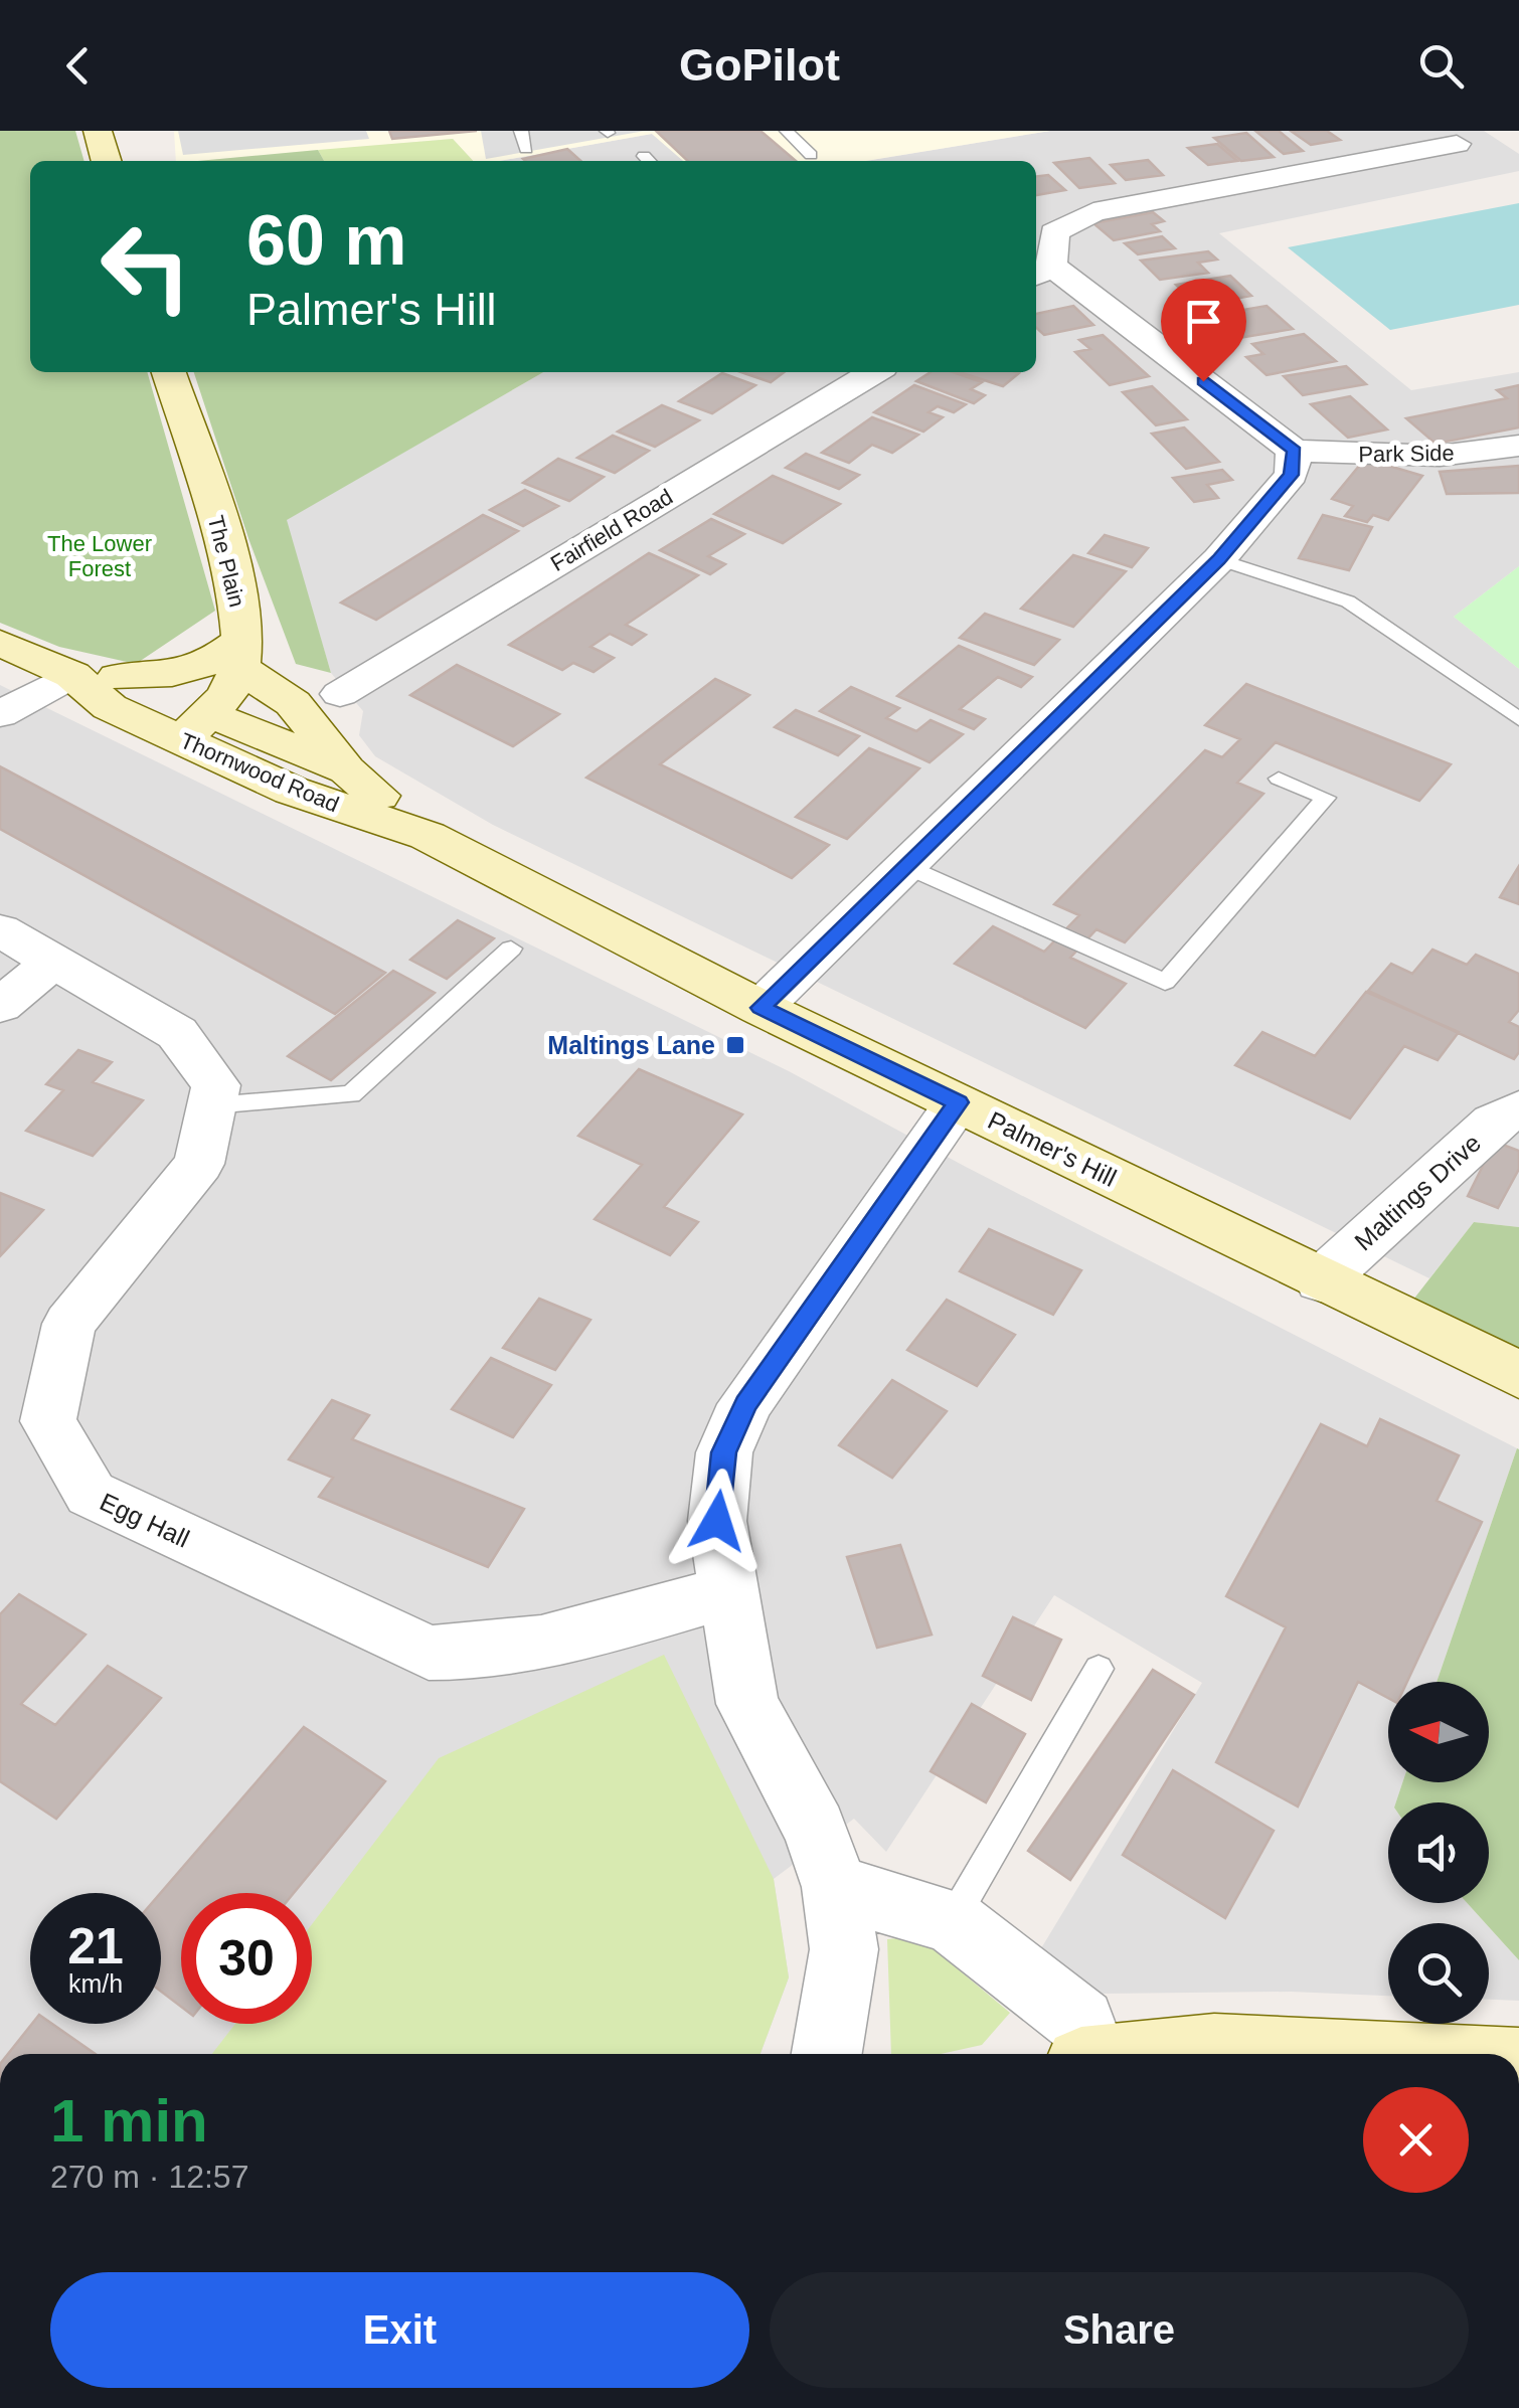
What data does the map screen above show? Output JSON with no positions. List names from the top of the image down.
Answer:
{
  "streets": {
    "main road": ["The Plain", "Thornwood Road", "Palmer's Hill"],
    "street": [
      "Park Side",
      "Fairfield Road",
      "Maltings Drive",
      "Egg Hall"
    ]
  },
  "crossings": [
    ["Thornwood Road", "Palmer's Hill"],
    ["Palmer's Hill", "Maltings Drive"]
  ],
  "parks": ["The Lower Forest"],
  "places": {
    "transit": ["Maltings Lane"]
  },
  "north": "left",
  "page": {
    "header": "GoPilot",
    "turn": ["60 m", "Palmer's Hill"],
    "speed": "21 km/h",
    "limit": "30",
    "heading": ["1 min", "270 m · 12:57"],
    "buttons": ["Exit", "Share"]
  }
}
